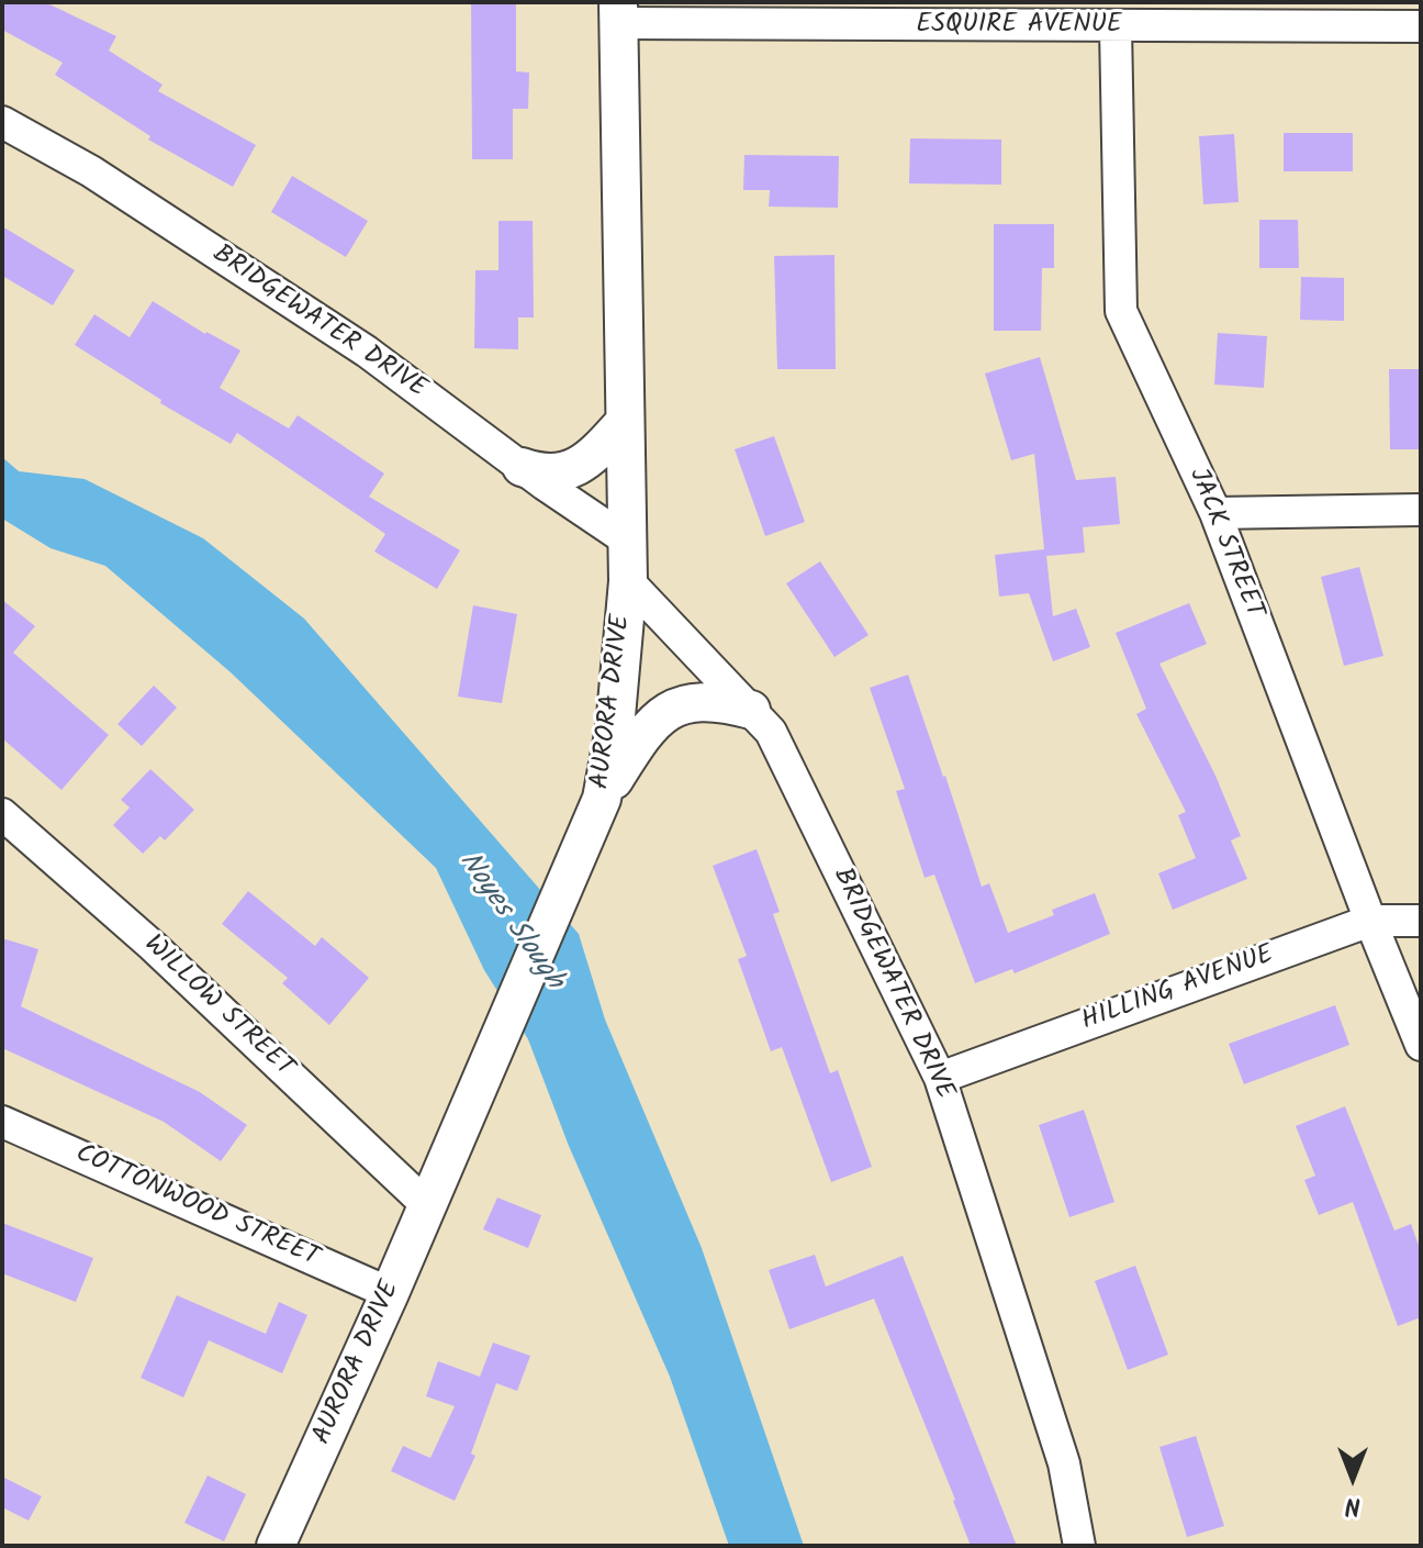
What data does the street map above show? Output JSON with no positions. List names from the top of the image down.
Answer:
{
  "streets": {
    "street": [
      "ESQUIRE AVENUE",
      "BRIDGEWATER DRIVE",
      "JACK STREET",
      "AURORA DRIVE",
      "HILLING AVENUE",
      "WILLOW STREET",
      "COTTONWOOD STREET"
    ]
  },
  "crossings": [
    ["ESQUIRE AVENUE", "JACK STREET"],
    ["ESQUIRE AVENUE", "AURORA DRIVE"],
    ["BRIDGEWATER DRIVE", "AURORA DRIVE"],
    ["BRIDGEWATER DRIVE", "HILLING AVENUE"],
    ["JACK STREET", "HILLING AVENUE"],
    ["AURORA DRIVE", "WILLOW STREET"],
    ["AURORA DRIVE", "COTTONWOOD STREET"]
  ],
  "water": ["Noyes Slough"],
  "north": "bottom"
}
